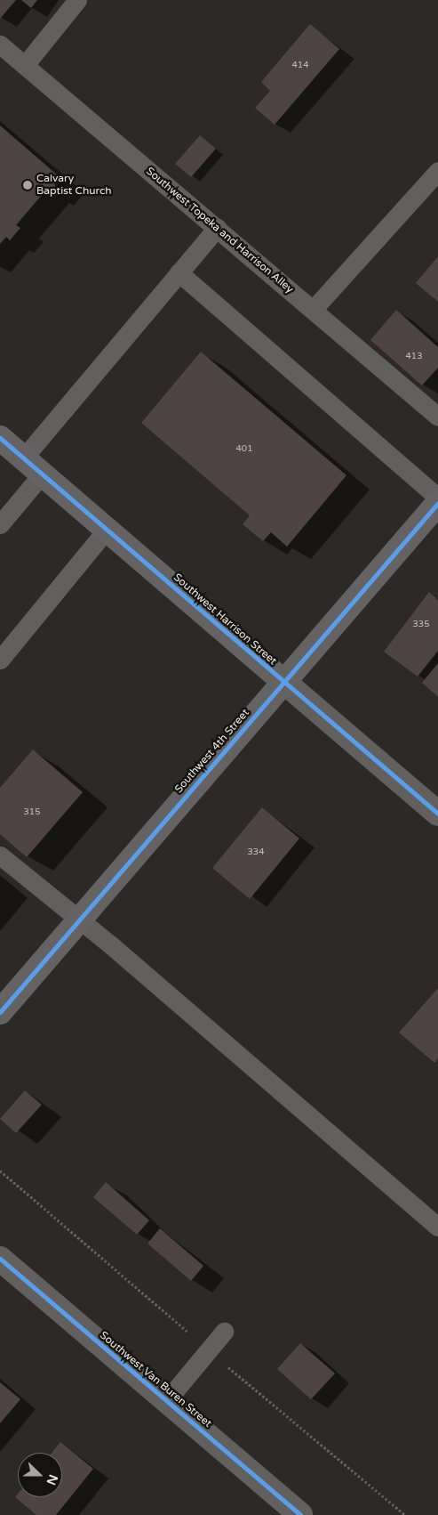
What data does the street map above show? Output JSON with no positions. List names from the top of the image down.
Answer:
{
  "streets": {
    "street": ["Southwest Harrison Street", "Southwest 4th Street", "Southwest Van Buren Street"],
    "lane": ["Southwest Topeka and Harrison Alley"]
  },
  "crossings": [
    ["Southwest Harrison Street", "Southwest 4th Street"]
  ],
  "places": ["Calvary Baptist Church"],
  "house_numbers": [
    "414",
    "413",
    "401",
    "335",
    "315",
    "334"
  ],
  "north": "right"
}
